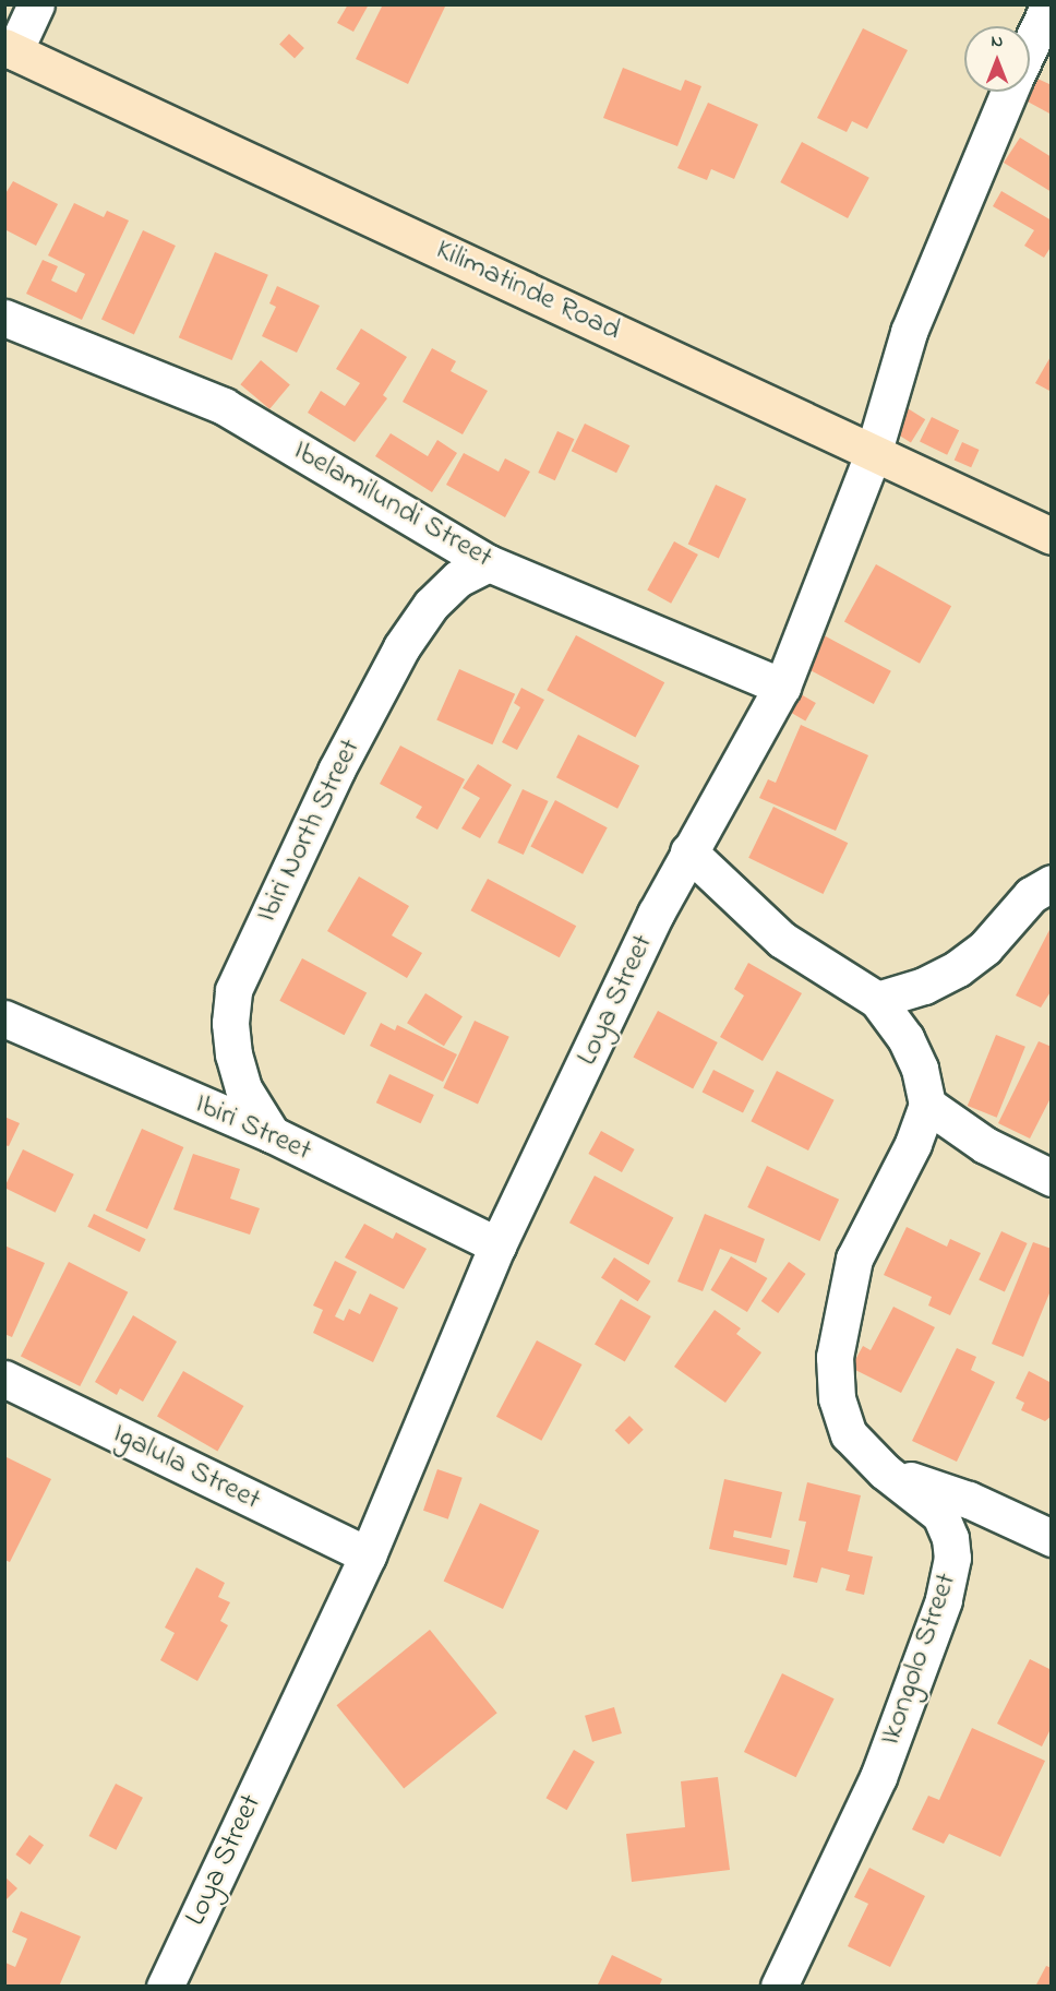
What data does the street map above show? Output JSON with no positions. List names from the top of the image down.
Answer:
{
  "streets": {
    "main road": ["Kilimatinde Road"],
    "street": [
      "Ibelamilundi Street",
      "Ibiri North Street",
      "Loya Street",
      "Ibiri Street",
      "Igalula Street",
      "Ikongolo Street"
    ]
  },
  "crossings": [
    ["Kilimatinde Road", "Loya Street"],
    ["Ibelamilundi Street", "Ibiri North Street"],
    ["Ibelamilundi Street", "Loya Street"],
    ["Ibiri North Street", "Ibiri Street"],
    ["Loya Street", "Ibiri Street"],
    ["Loya Street", "Igalula Street"]
  ],
  "north": "top"
}
